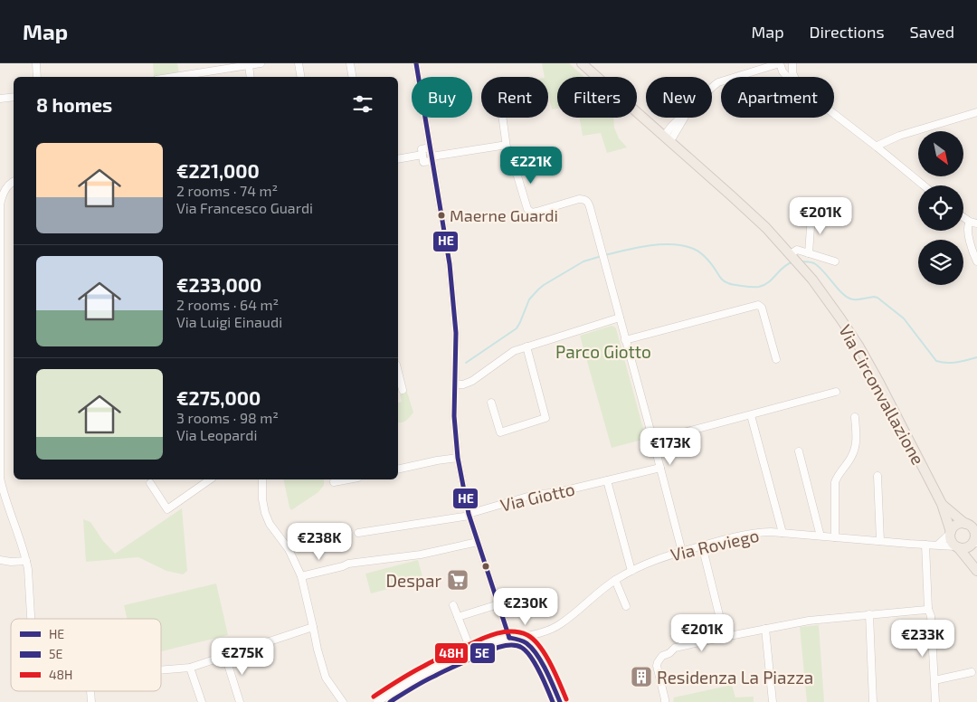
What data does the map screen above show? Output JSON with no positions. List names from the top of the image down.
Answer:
{
  "streets": {
    "main road": ["Via Circonvallazione"],
    "street": ["Via Giotto", "Via Roviego"]
  },
  "crossings": [
    ["Via Circonvallazione", "Via Roviego"]
  ],
  "parks": ["Parco Giotto"],
  "places": {
    "other": ["Maerne Guardi"],
    "supermarket": ["Despar"],
    "building": ["Residenza La Piazza"]
  },
  "lines": ["transit line HE", "transit line 48H", "transit line 5E"],
  "legend": ["HE", "5E", "48H"],
  "north": "bottom right",
  "page": {
    "header": "Map",
    "nav": ["Map", "Directions", "Saved"],
    "chip": [
      "Buy",
      "Rent",
      "Filters",
      "New",
      "Apartment"
    ],
    "heading": "8 homes",
    "list": [
      {
        "name": "€221,000",
        "note": "2 rooms · 74 m² · Via Francesco Guardi"
      },
      {
        "name": "€233,000",
        "note": "2 rooms · 64 m² · Via Luigi Einaudi"
      },
      {
        "name": "€275,000",
        "note": "3 rooms · 98 m² · Via Leopardi"
      }
    ],
    "price": [
      "€221K",
      "€201K",
      "€173K",
      "€238K",
      "€230K",
      "€201K",
      "€233K",
      "€275K"
    ]
  }
}
